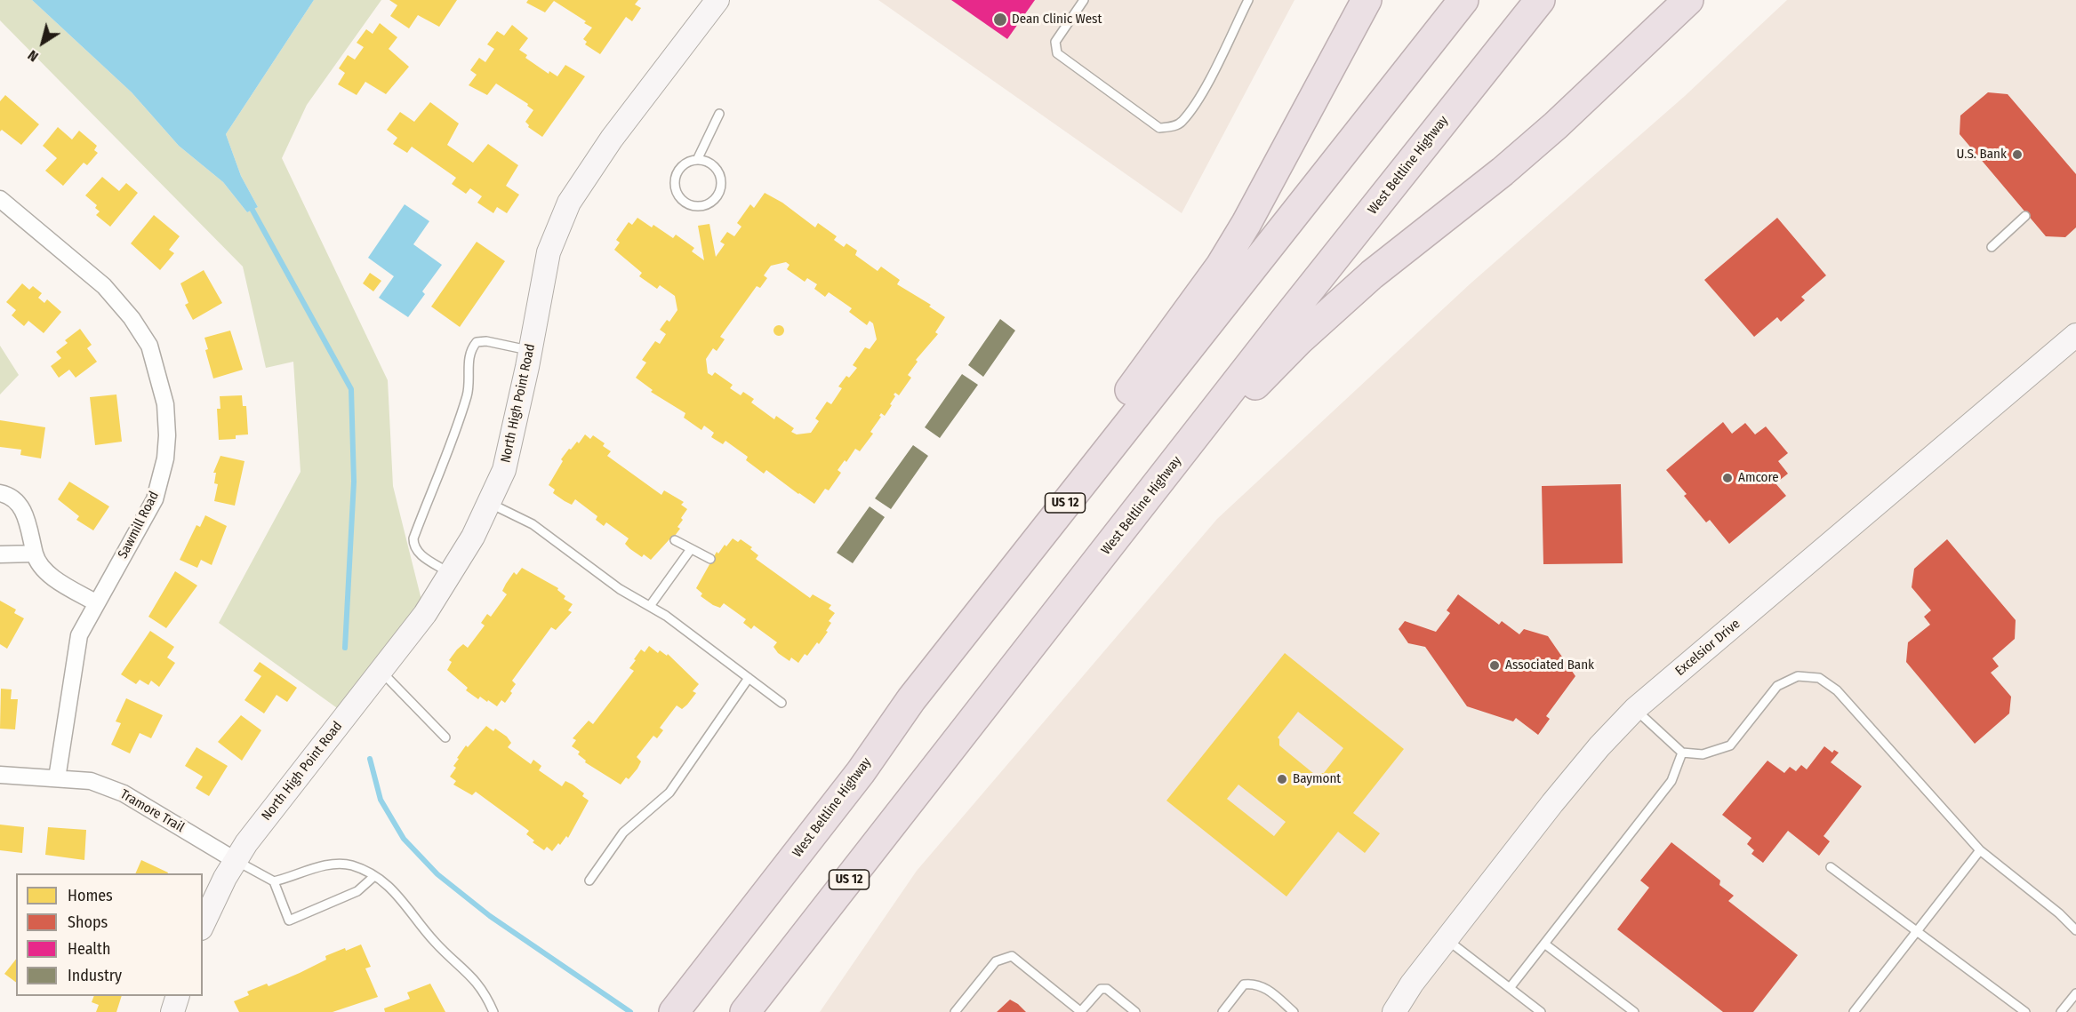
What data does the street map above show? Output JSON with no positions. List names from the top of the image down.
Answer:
{
  "streets": {
    "highway": ["West Beltline Highway", "US 12"],
    "street": [
      "North High Point Road",
      "Sawmill Road",
      "Excelsior Drive",
      "Tramore Trail"
    ]
  },
  "crossings": [
    ["North High Point Road", "Tramore Trail"],
    ["Sawmill Road", "Tramore Trail"]
  ],
  "places": [
    "Dean Clinic West",
    "U.S. Bank",
    "Amcore",
    "Associated Bank",
    "Baymont"
  ],
  "legend": [
    "Homes",
    "Shops",
    "Health",
    "Industry"
  ],
  "north": "bottom left"
}
